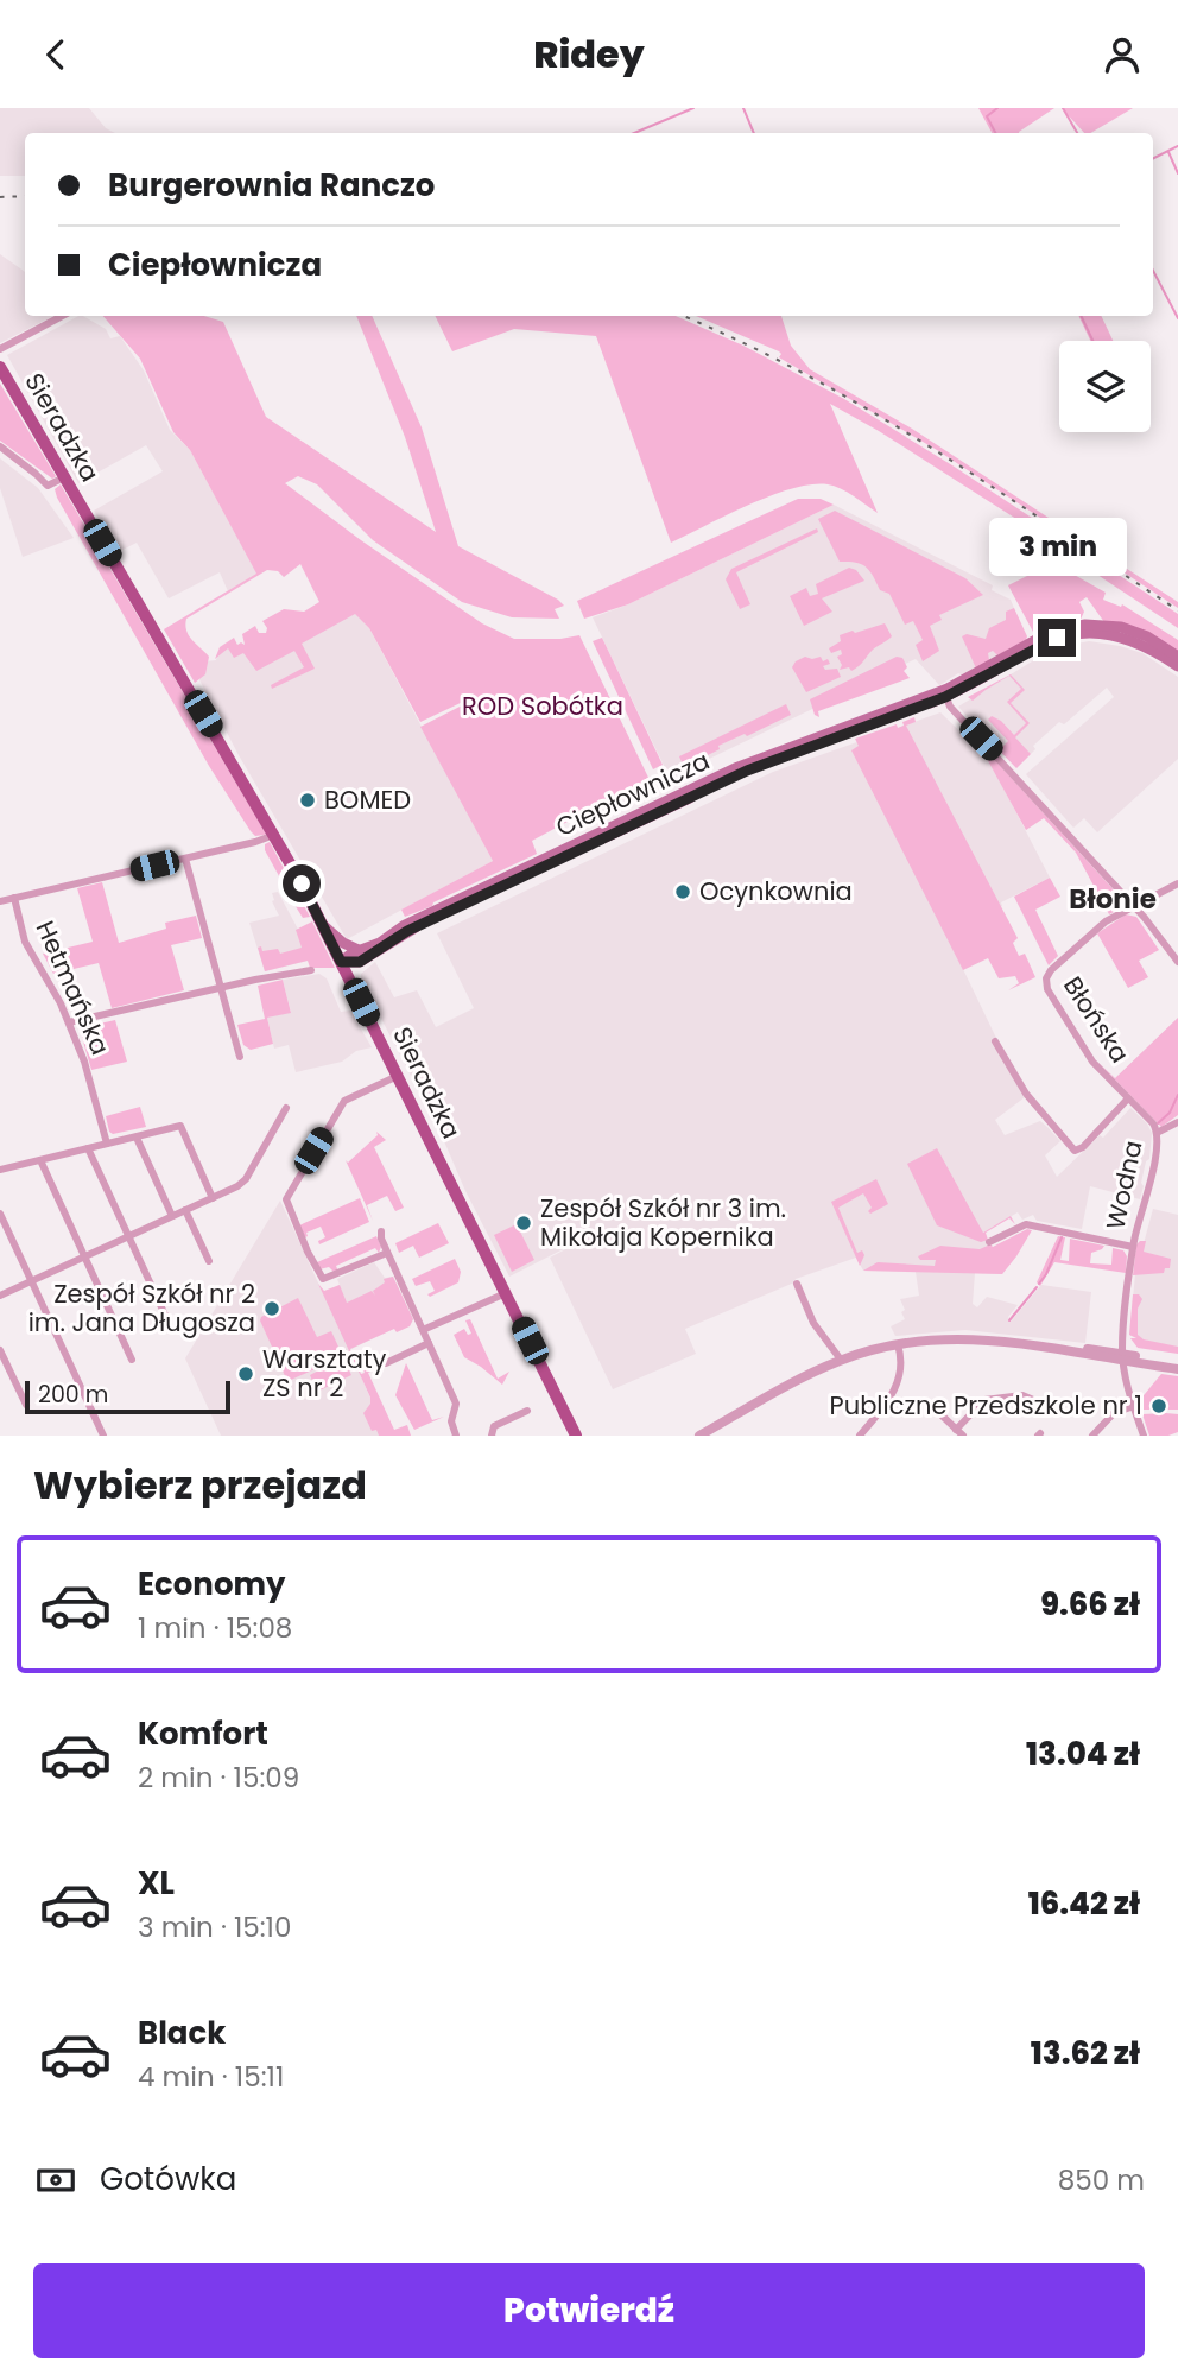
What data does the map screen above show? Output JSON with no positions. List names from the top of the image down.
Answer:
{
  "streets": {
    "main road": ["Sieradzka", "Ciepłownicza"],
    "street": ["Hetmańska", "Błońska", "Wodna"]
  },
  "crossings": [
    ["Sieradzka", "Ciepłownicza"],
    ["Błońska", "Wodna"]
  ],
  "districts": ["Błonie"],
  "parks": ["ROD Sobótka"],
  "places": [
    "BOMED",
    "Ocynkownia",
    "Zespół Szkół nr 3 im. Mikołaja Kopernika",
    "Zespół Szkół nr 2 im. Jana Długosza",
    "Warsztaty ZS nr 2",
    "Publiczne Przedszkole nr 1"
  ],
  "scale_bar": "200 m",
  "page": {
    "header": "Ridey",
    "banner": ["Burgerownia Ranczo", "Ciepłownicza"],
    "bubble": "3 min",
    "scale": "200 m",
    "heading": "Wybierz przejazd",
    "list": [
      {
        "name": "Economy",
        "note": "1 min · 15:08",
        "value": "9.66 zł"
      },
      {
        "name": "Komfort",
        "note": "2 min · 15:09",
        "value": "13.04 zł"
      },
      {
        "name": "XL",
        "note": "3 min · 15:10",
        "value": "16.42 zł"
      },
      {
        "name": "Black",
        "note": "4 min · 15:11",
        "value": "13.62 zł"
      }
    ],
    "pay": ["Gotówka", "850 m"],
    "buttons": "Potwierdź"
  }
}
